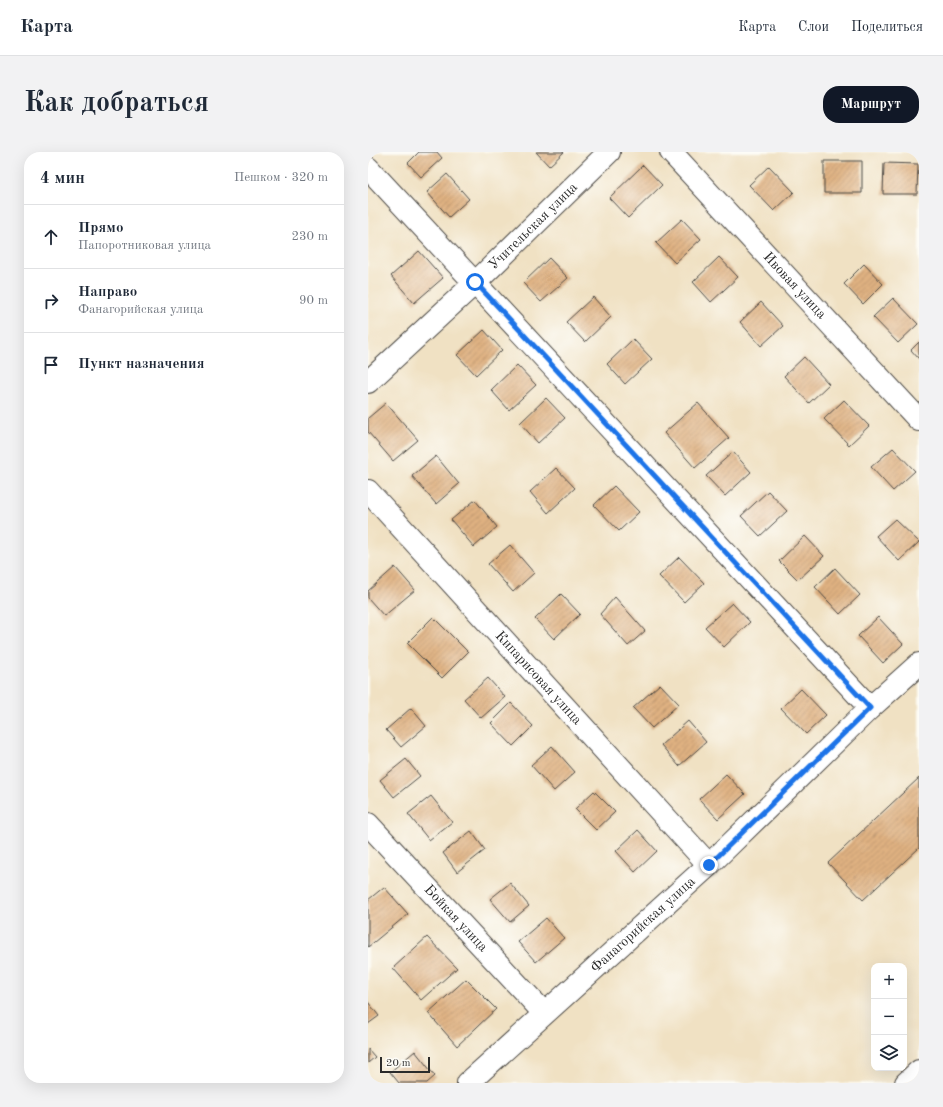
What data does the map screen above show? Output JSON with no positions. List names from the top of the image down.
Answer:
{
  "streets": {
    "street": [
      "Учительская улица",
      "Ивовая улица",
      "Кипарисовая улица",
      "Бойкая улица",
      "Фанагорийская улица"
    ]
  },
  "crossings": [
    ["Кипарисовая улица", "Фанагорийская улица"],
    ["Бойкая улица", "Фанагорийская улица"]
  ],
  "scale_bar": "20 m",
  "page": {
    "header": "Карта",
    "nav": ["Карта", "Слои", "Поделиться"],
    "buttons": "Маршрут",
    "title": "Как добраться",
    "heading": ["4 мин", "Пешком · 320 m"],
    "list": [
      ["Прямо", "Папоротниковая улица", "230 m"],
      ["Направо", "Фанагорийская улица", "90 m"],
      "Пункт назначения"
    ],
    "map_buttons": ["+", "−"],
    "scale": "20 m"
  }
}
